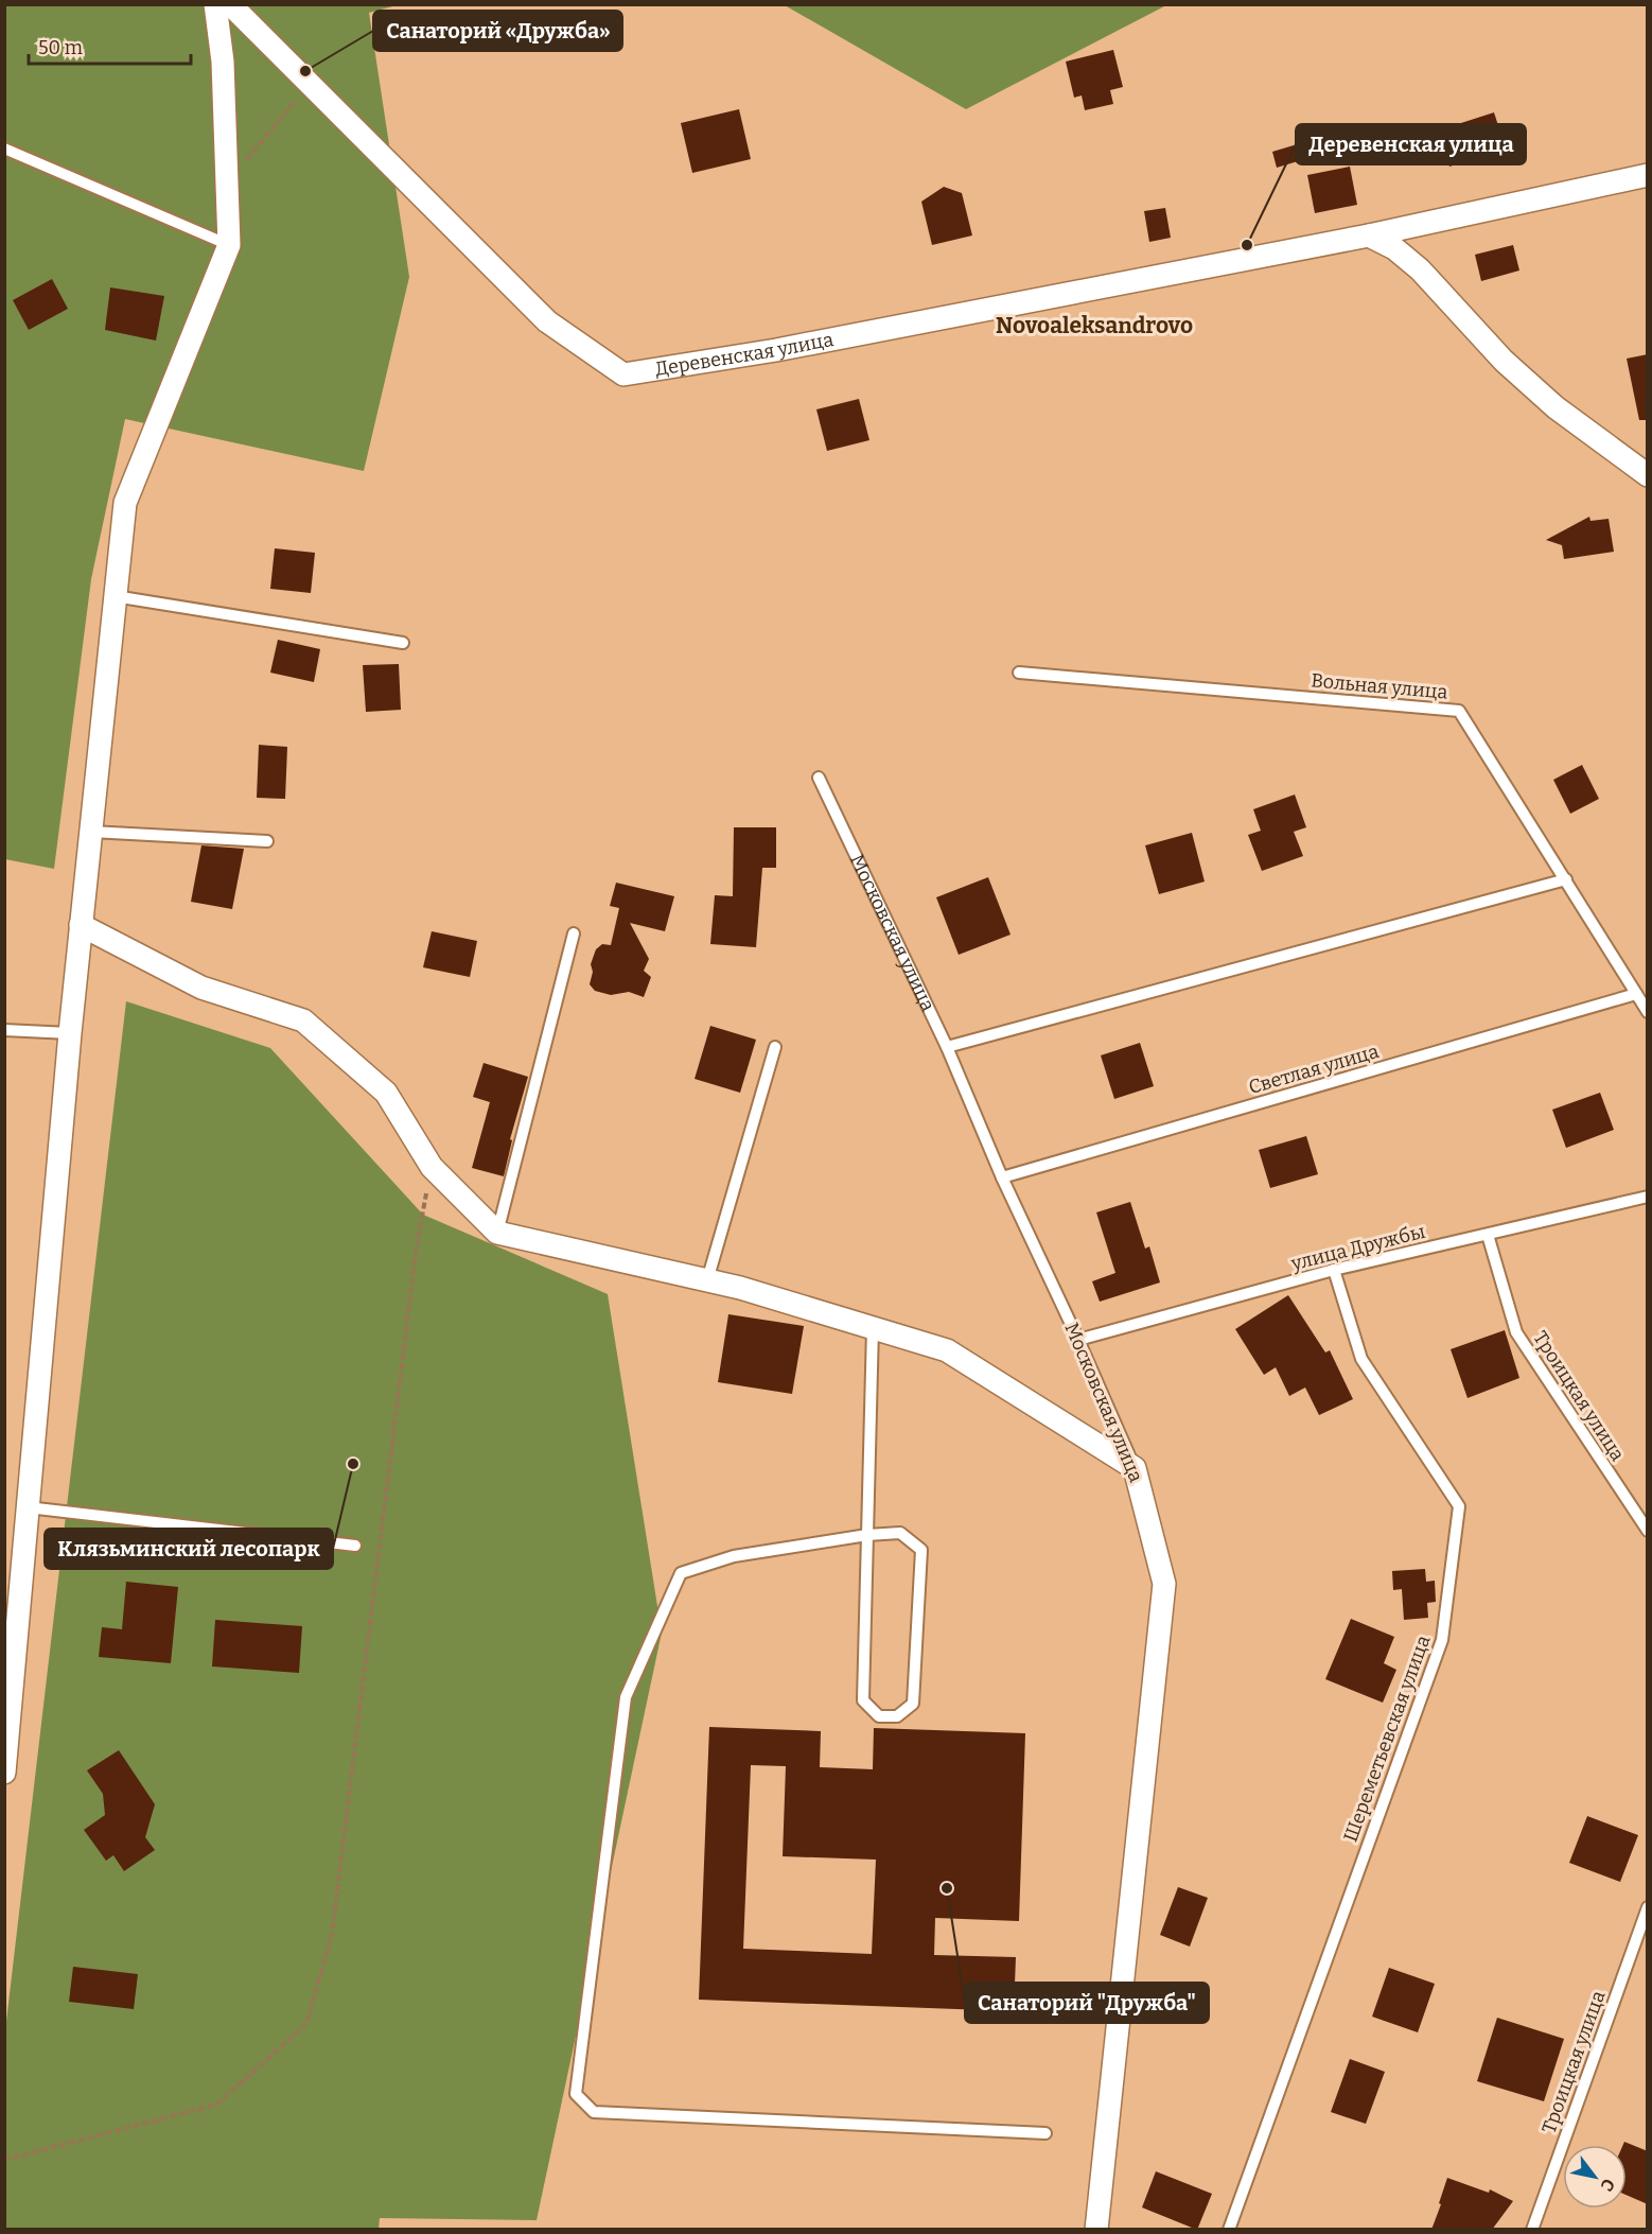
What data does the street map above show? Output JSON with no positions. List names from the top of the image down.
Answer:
{
  "streets": {
    "street": ["Деревенская улица", "Московская улица"],
    "lane": [
      "Вольная улица",
      "Светлая улица",
      "улица Дружбы",
      "Троицкая улица",
      "Шереметьевская улица"
    ]
  },
  "crossings": [
    ["Вольная улица", "Светлая улица"],
    ["Московская улица", "Светлая улица"],
    ["Московская улица", "улица Дружбы"],
    ["улица Дружбы", "Троицкая улица"],
    ["улица Дружбы", "Шереметьевская улица"]
  ],
  "districts": ["Novoaleksandrovo"],
  "places": [
    "Санаторий «Дружба»",
    "Деревенская улица",
    "Клязьминский лесопарк",
    "Санаторий \"Дружба\""
  ],
  "scale_bar": "50 m",
  "north": "bottom right"
}
